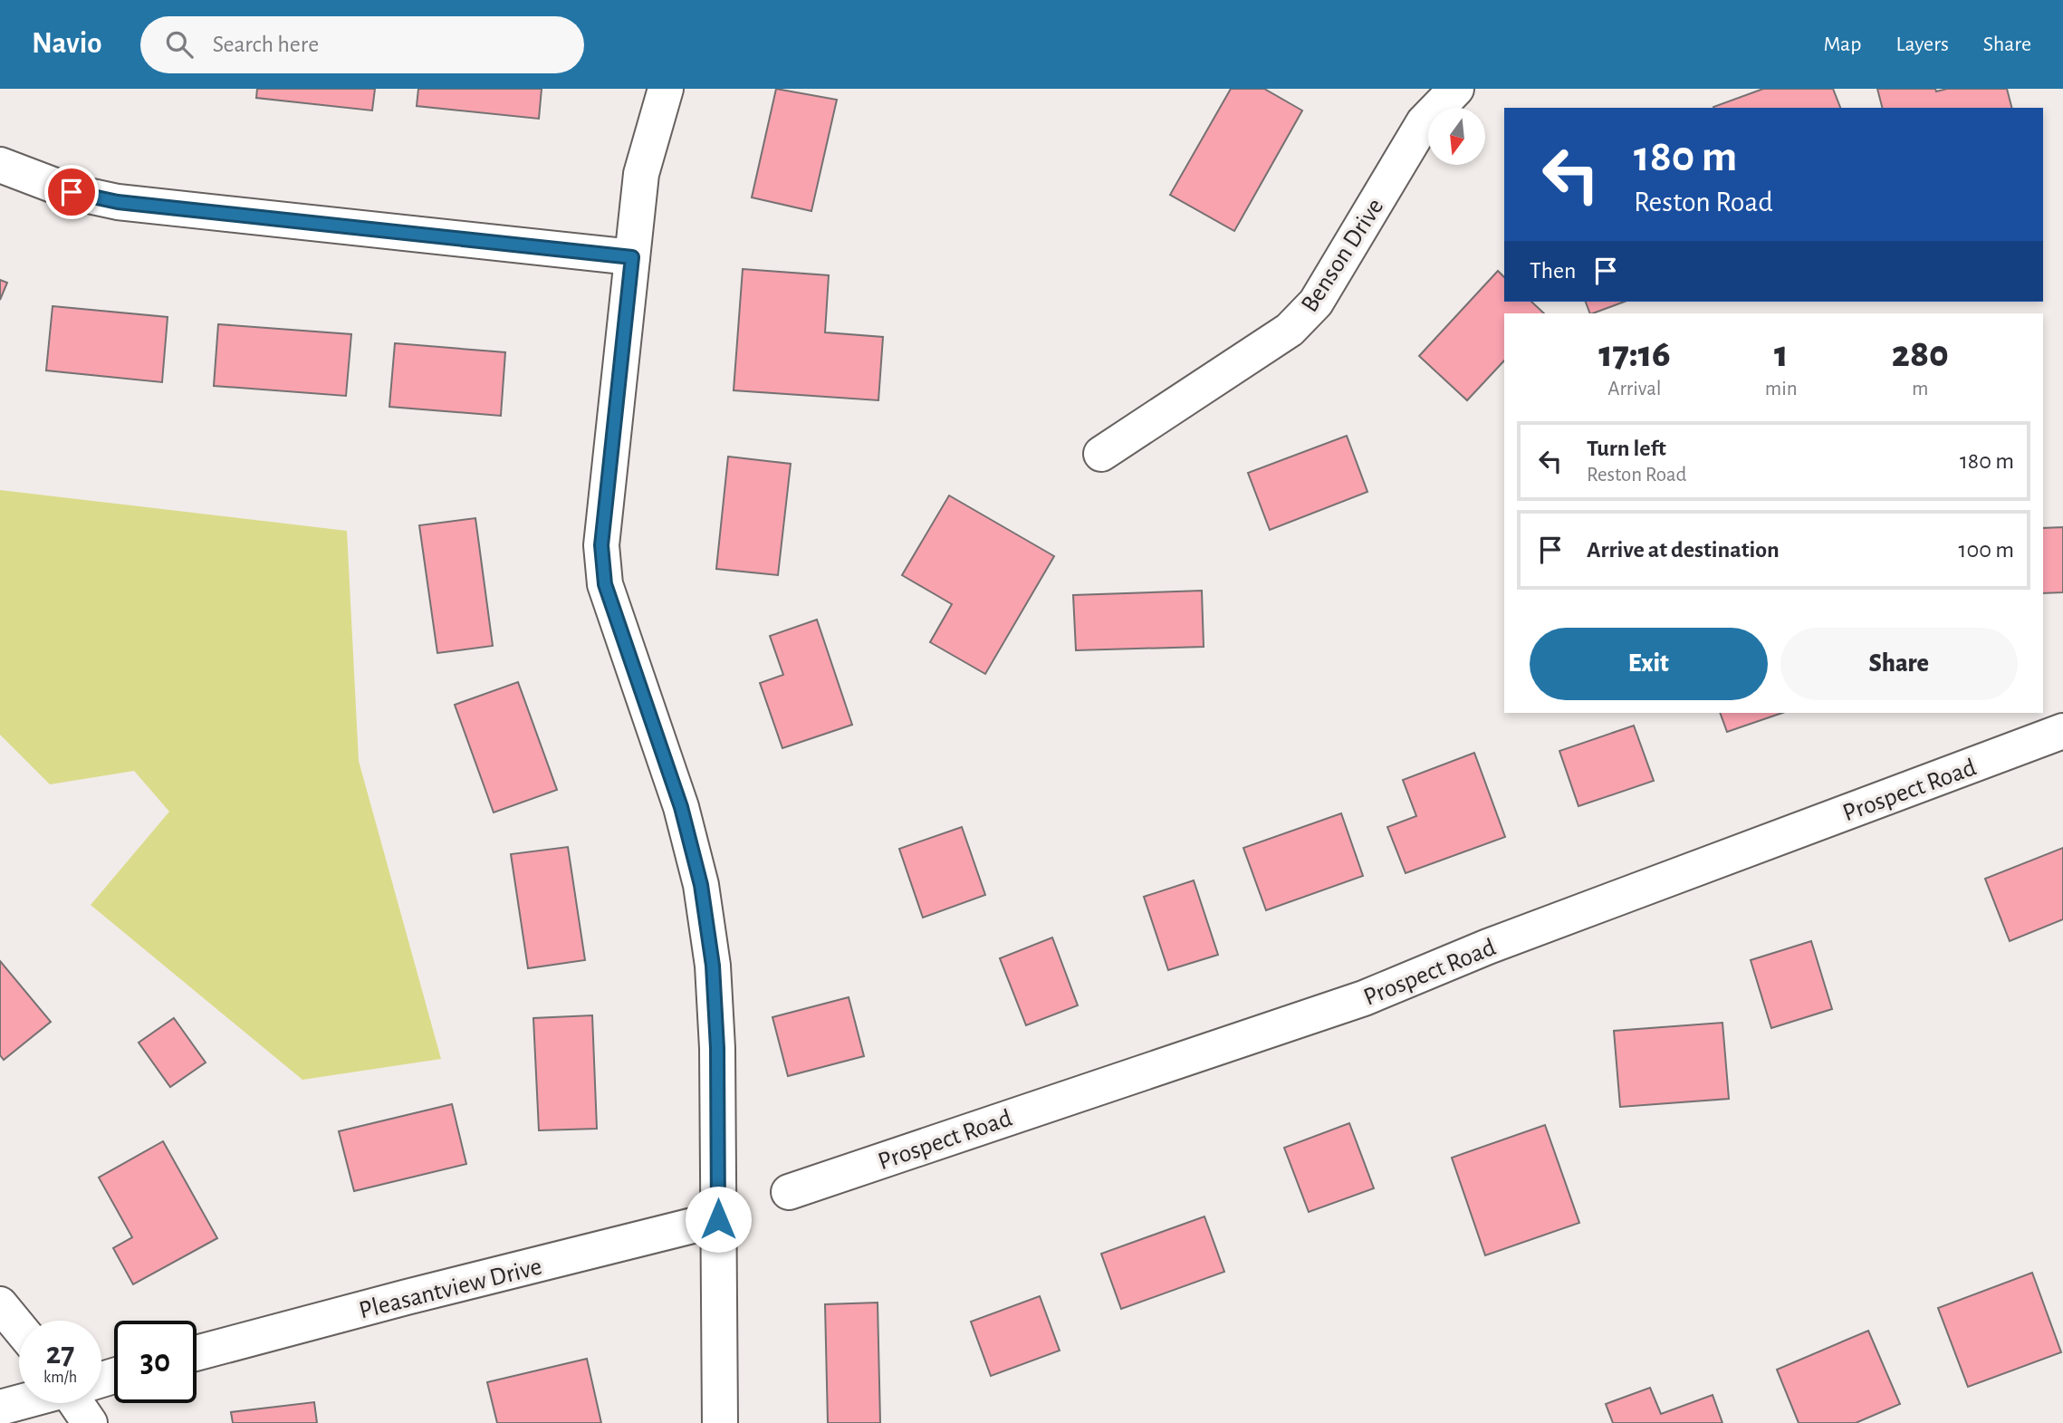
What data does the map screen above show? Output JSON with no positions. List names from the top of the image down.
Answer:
{
  "streets": {
    "street": ["Benson Drive", "Prospect Road", "Pleasantview Drive"]
  },
  "north": "bottom",
  "page": {
    "header": "Navio",
    "search": "Search here",
    "nav": ["Map", "Layers", "Share"],
    "turn": ["180 m", "Reston Road"],
    "then": "Then",
    "eta": [
      "17:16",
      "Arrival",
      "1",
      "min",
      "280",
      "m"
    ],
    "list": [
      {
        "name": "Turn left",
        "note": "Reston Road",
        "value": "180 m"
      },
      {
        "name": "Arrive at destination",
        "value": "100 m"
      }
    ],
    "buttons": ["Exit", "Share"],
    "speed": "27 km/h",
    "limit": "30"
  }
}
